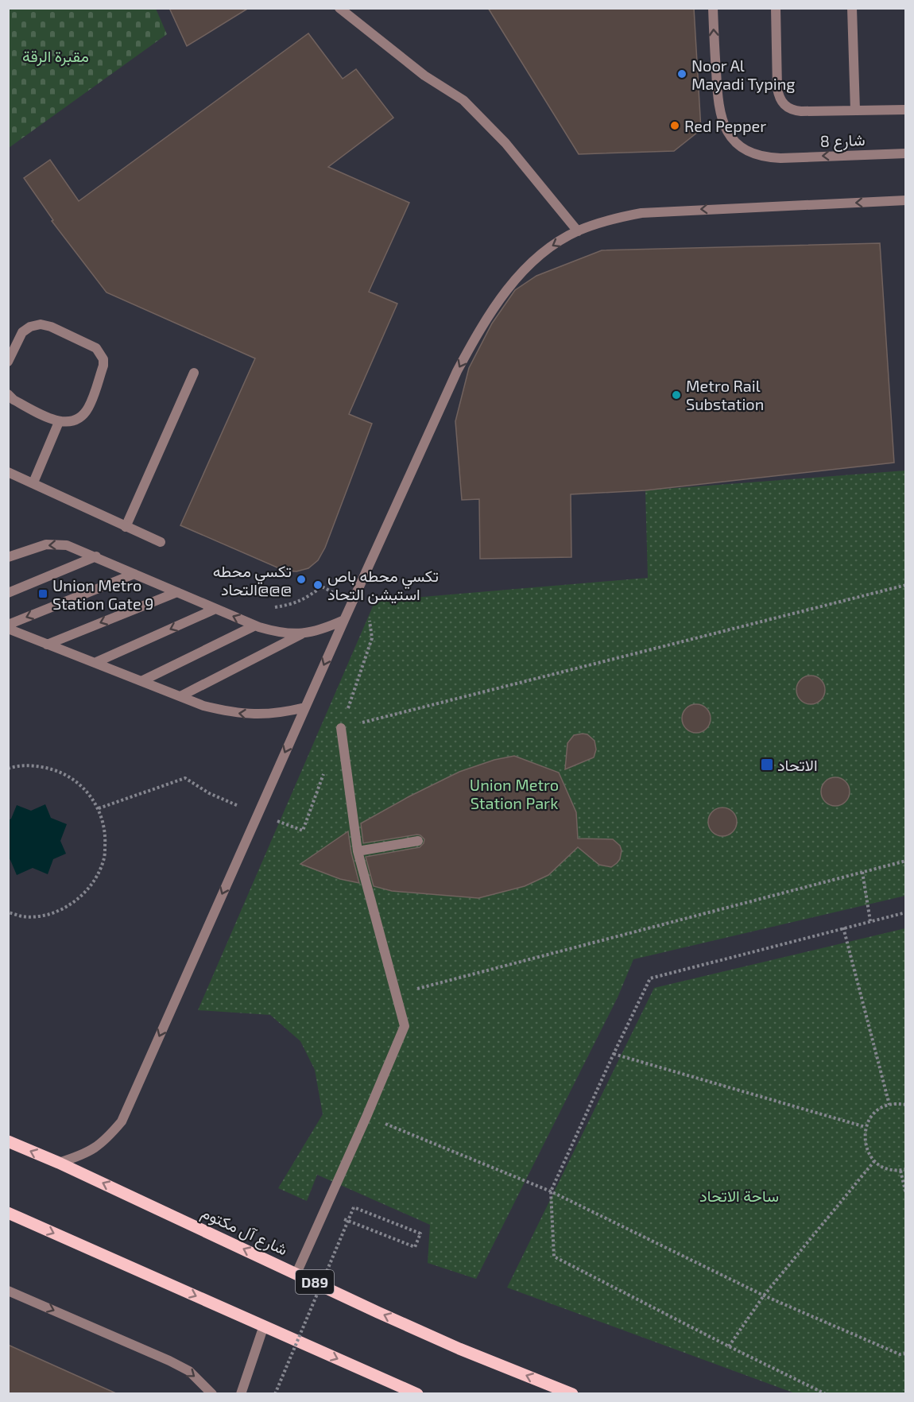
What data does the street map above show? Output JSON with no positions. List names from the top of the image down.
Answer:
{
  "streets": {
    "main road": ["شارع آل مكتوم", "D89"],
    "street": ["شارع 8"]
  },
  "parks": ["مقبرة الرقة", "Union Metro Station Park", "ساحة الاتحاد"],
  "places": {
    "other": [
      "Noor Al Mayadi Typing",
      "Red Pepper",
      "Metro Rail Substation",
      "تكسي محطه التحاد@@@",
      "تكسي محطه باص استيشن التحاد"
    ],
    "transit": ["Union Metro Station Gate 9", "الاتحاد"]
  }
}
